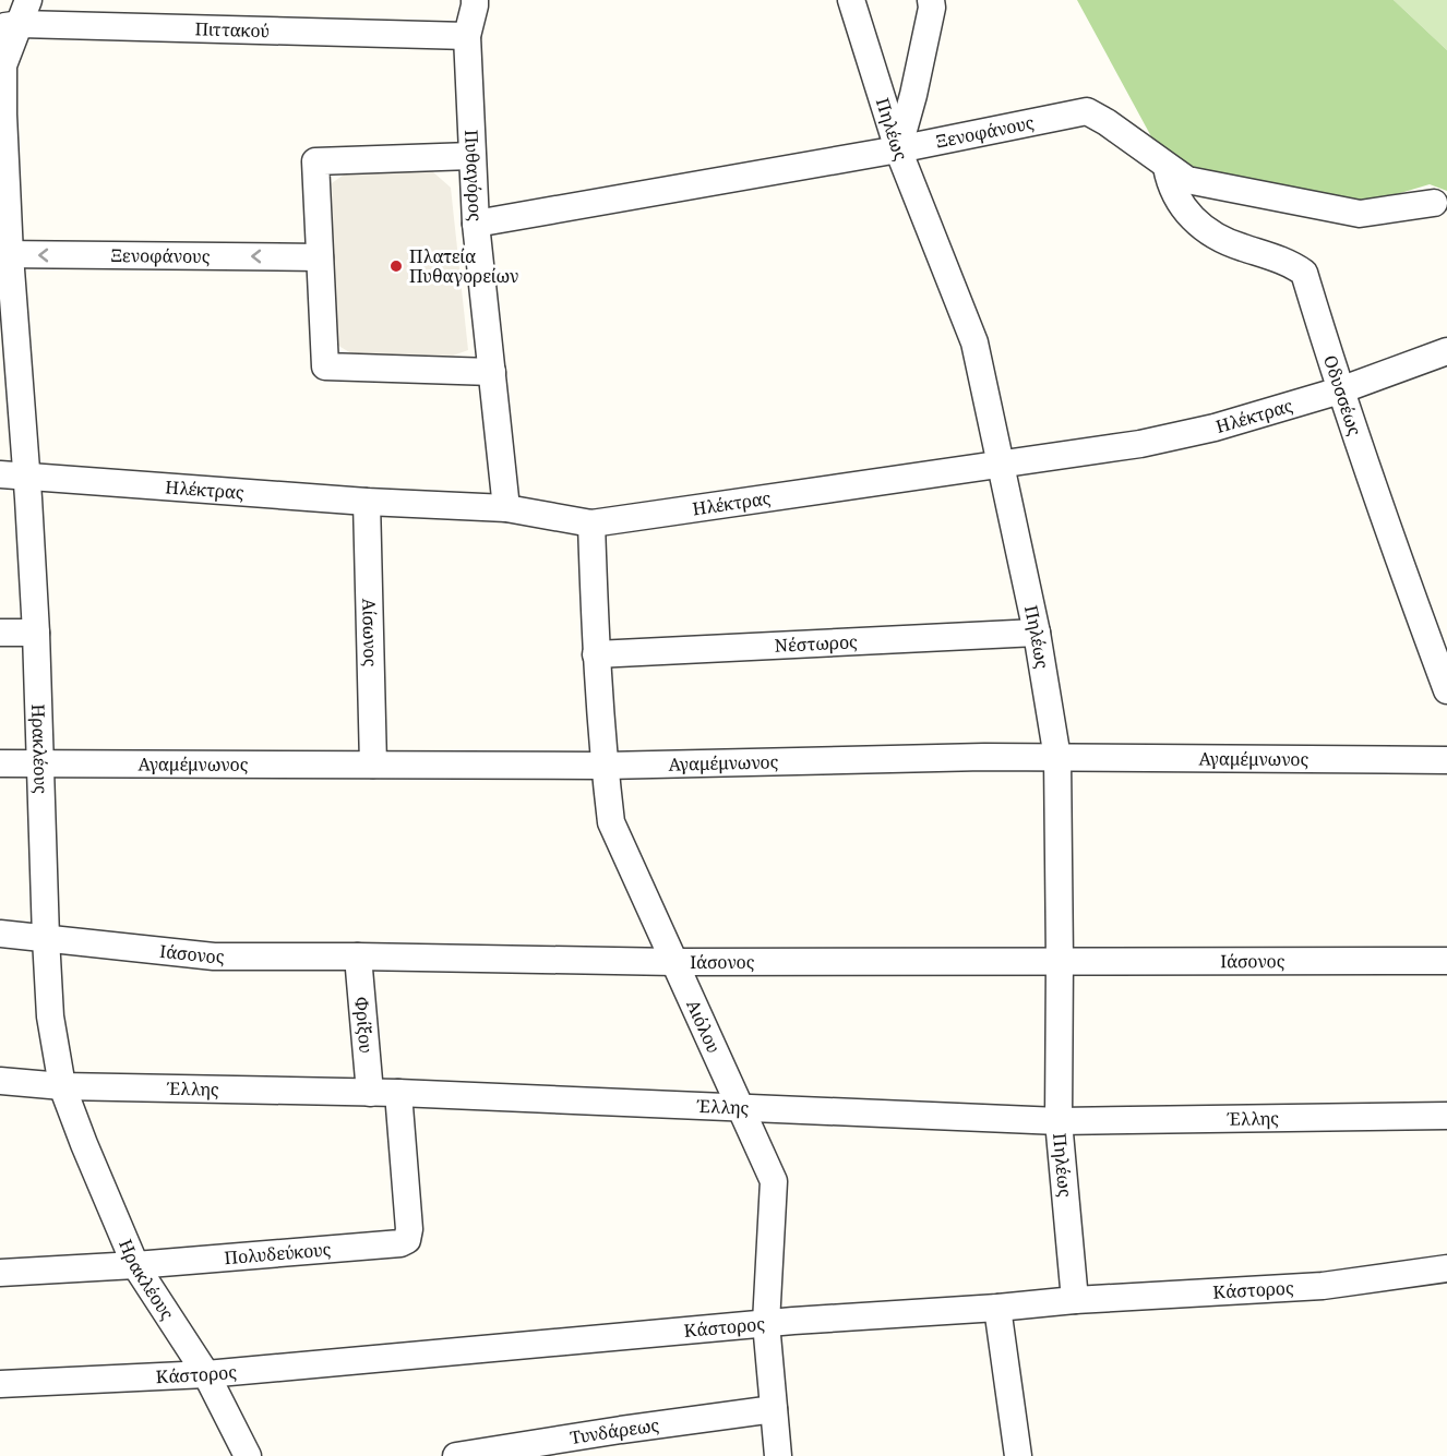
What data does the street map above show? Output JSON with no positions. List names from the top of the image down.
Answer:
{
  "streets": {
    "street": [
      "Πιττακού",
      "Πηλέως",
      "Ξενοφάνους",
      "Πυθαγόρος",
      "Οδυσσέως",
      "Ηλέκτρας",
      "Αίσωνος",
      "Νέστωρος",
      "Ηρακλέους",
      "Αγαμέμνωνος",
      "Ιάσονος",
      "Φρίξου",
      "Αιόλου",
      "Έλλης",
      "Πολυδεύκους",
      "Κάστορος",
      "Τυνδάρεως"
    ]
  },
  "crossings": [
    ["Πιττακού", "Πυθαγόρος"],
    ["Πιττακού", "Ηρακλέους"],
    ["Πηλέως", "Ξενοφάνους"],
    ["Πηλέως", "Ηλέκτρας"],
    ["Πηλέως", "Νέστωρος"],
    ["Πηλέως", "Αγαμέμνωνος"],
    ["Πηλέως", "Ιάσονος"],
    ["Πηλέως", "Έλλης"],
    ["Πηλέως", "Κάστορος"],
    ["Ξενοφάνους", "Πυθαγόρος"],
    ["Ξενοφάνους", "Οδυσσέως"],
    ["Ξενοφάνους", "Ηρακλέους"],
    ["Πυθαγόρος", "Ηλέκτρας"],
    ["Οδυσσέως", "Ηλέκτρας"],
    ["Ηλέκτρας", "Αίσωνος"],
    ["Ηλέκτρας", "Ηρακλέους"],
    ["Ηλέκτρας", "Αιόλου"],
    ["Αίσωνος", "Αγαμέμνωνος"],
    ["Νέστωρος", "Αιόλου"],
    ["Ηρακλέους", "Αγαμέμνωνος"],
    ["Ηρακλέους", "Ιάσονος"],
    ["Ηρακλέους", "Έλλης"],
    ["Ηρακλέους", "Πολυδεύκους"],
    ["Ηρακλέους", "Κάστορος"],
    ["Αγαμέμνωνος", "Αιόλου"],
    ["Ιάσονος", "Φρίξου"],
    ["Ιάσονος", "Αιόλου"],
    ["Φρίξου", "Έλλης"],
    ["Αιόλου", "Έλλης"],
    ["Αιόλου", "Κάστορος"],
    ["Αιόλου", "Τυνδάρεως"],
    ["Έλλης", "Πολυδεύκους"]
  ],
  "places": ["Πλατεία Πυθαγορείων"]
}
